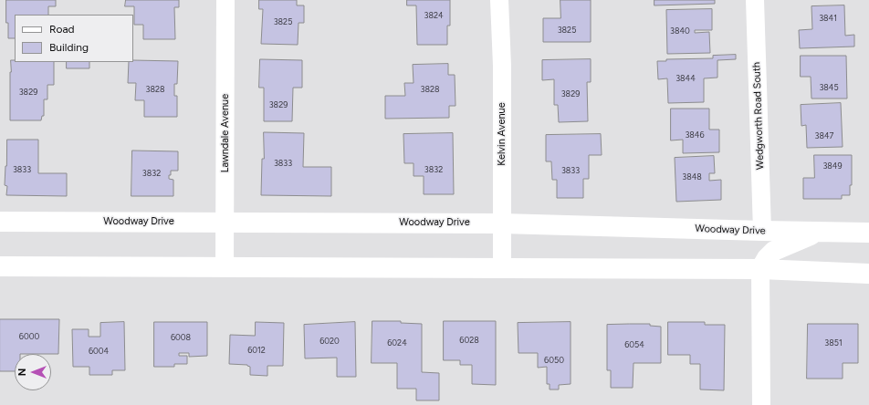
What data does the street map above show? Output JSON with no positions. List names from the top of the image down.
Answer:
{
  "streets": {
    "street": [
      "Wedgworth Road South",
      "Lawndale Avenue",
      "Kelvin Avenue",
      "Woodway Drive"
    ]
  },
  "crossings": [
    ["Wedgworth Road South", "Woodway Drive"],
    ["Lawndale Avenue", "Woodway Drive"],
    ["Kelvin Avenue", "Woodway Drive"]
  ],
  "house_numbers": [
    "3824",
    "3841",
    "3825",
    "3825",
    "3840",
    "3844",
    "3845",
    "3828",
    "3828",
    "3829",
    "3829",
    "3829",
    "3846",
    "3847",
    "3833",
    "3849",
    "3833",
    "3832",
    "3833",
    "3832",
    "3848",
    "6000",
    "6008",
    "6028",
    "6020",
    "6024",
    "3851",
    "6054",
    "6012",
    "6004",
    "6050"
  ],
  "legend": ["Road", "Building"],
  "north": "left"
}
